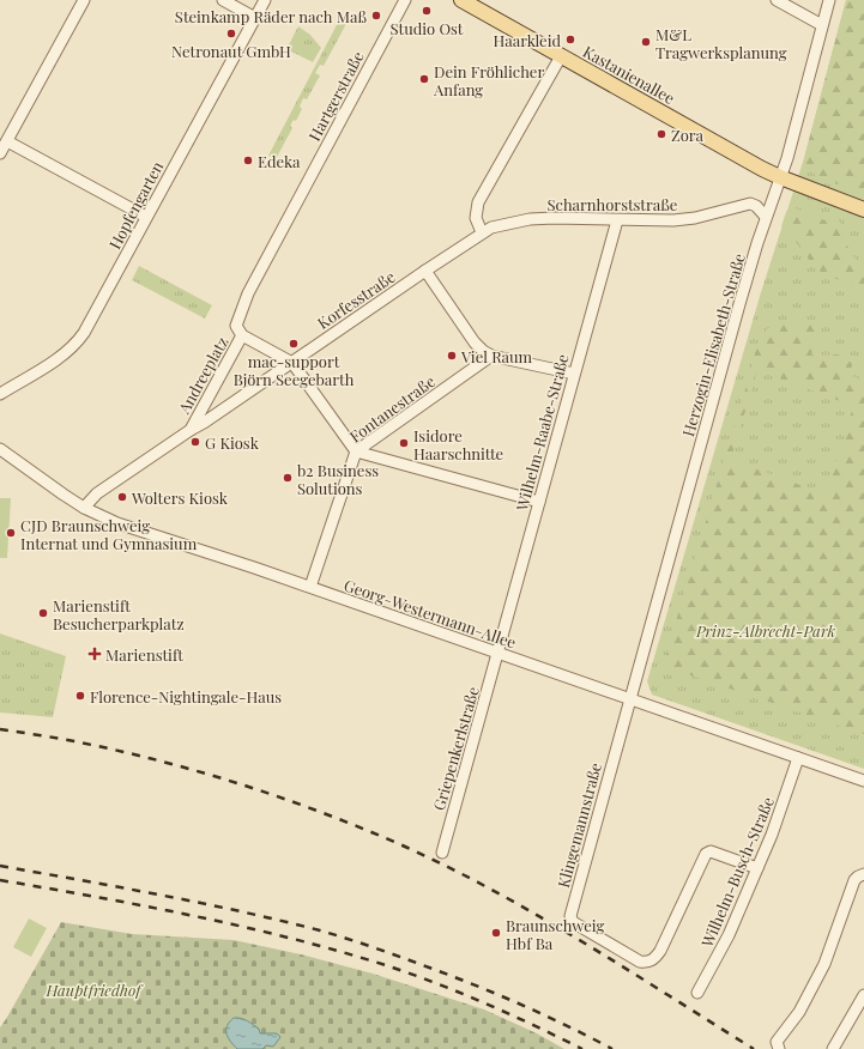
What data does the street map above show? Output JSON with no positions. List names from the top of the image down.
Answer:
{
  "streets": {
    "main road": ["Kastanienallee"],
    "street": [
      "Hartgerstraße",
      "Scharnhorststraße",
      "Hopfengarten",
      "Korfesstraße",
      "Herzogin-Elisabeth-Straße",
      "Andreeplatz",
      "Fontanestraße",
      "Wilhelm-Raabe-Straße",
      "Georg-Westermann-Allee",
      "Griepenkerlstraße",
      "Klingemannstraße",
      "Wilhelm-Busch-Straße"
    ]
  },
  "crossings": [
    ["Kastanienallee", "Herzogin-Elisabeth-Straße"],
    ["Hartgerstraße", "Andreeplatz"],
    ["Scharnhorststraße", "Korfesstraße"],
    ["Scharnhorststraße", "Herzogin-Elisabeth-Straße"],
    ["Scharnhorststraße", "Wilhelm-Raabe-Straße"],
    ["Korfesstraße", "Andreeplatz"],
    ["Korfesstraße", "Georg-Westermann-Allee"],
    ["Herzogin-Elisabeth-Straße", "Georg-Westermann-Allee"],
    ["Herzogin-Elisabeth-Straße", "Klingemannstraße"],
    ["Fontanestraße", "Georg-Westermann-Allee"],
    ["Wilhelm-Raabe-Straße", "Georg-Westermann-Allee"],
    ["Wilhelm-Raabe-Straße", "Griepenkerlstraße"],
    ["Georg-Westermann-Allee", "Griepenkerlstraße"],
    ["Georg-Westermann-Allee", "Klingemannstraße"],
    ["Georg-Westermann-Allee", "Wilhelm-Busch-Straße"],
    ["Klingemannstraße", "Wilhelm-Busch-Straße"]
  ],
  "parks": ["Prinz-Albrecht-Park", "Hauptfriedhof"],
  "places": {
    "other": [
      "Studio Ost",
      "Steinkamp Räder nach Maß",
      "Netronaut GmbH",
      "Haarkleid",
      "M&L Tragwerksplanung",
      "Dein Fröhlicher Anfang",
      "Zora",
      "Edeka",
      "mac-support Björn Seegebarth",
      "Viel Raum",
      "G Kiosk",
      "Isidore Haarschnitte",
      "b2 Business Solutions",
      "Wolters Kiosk",
      "CJD Braunschweig Internat und Gymnasium",
      "Marienstift Besucherparkplatz",
      "Florence-Nightingale-Haus",
      "Braunschweig Hbf Ba"
    ],
    "health": ["Marienstift"]
  }
}
